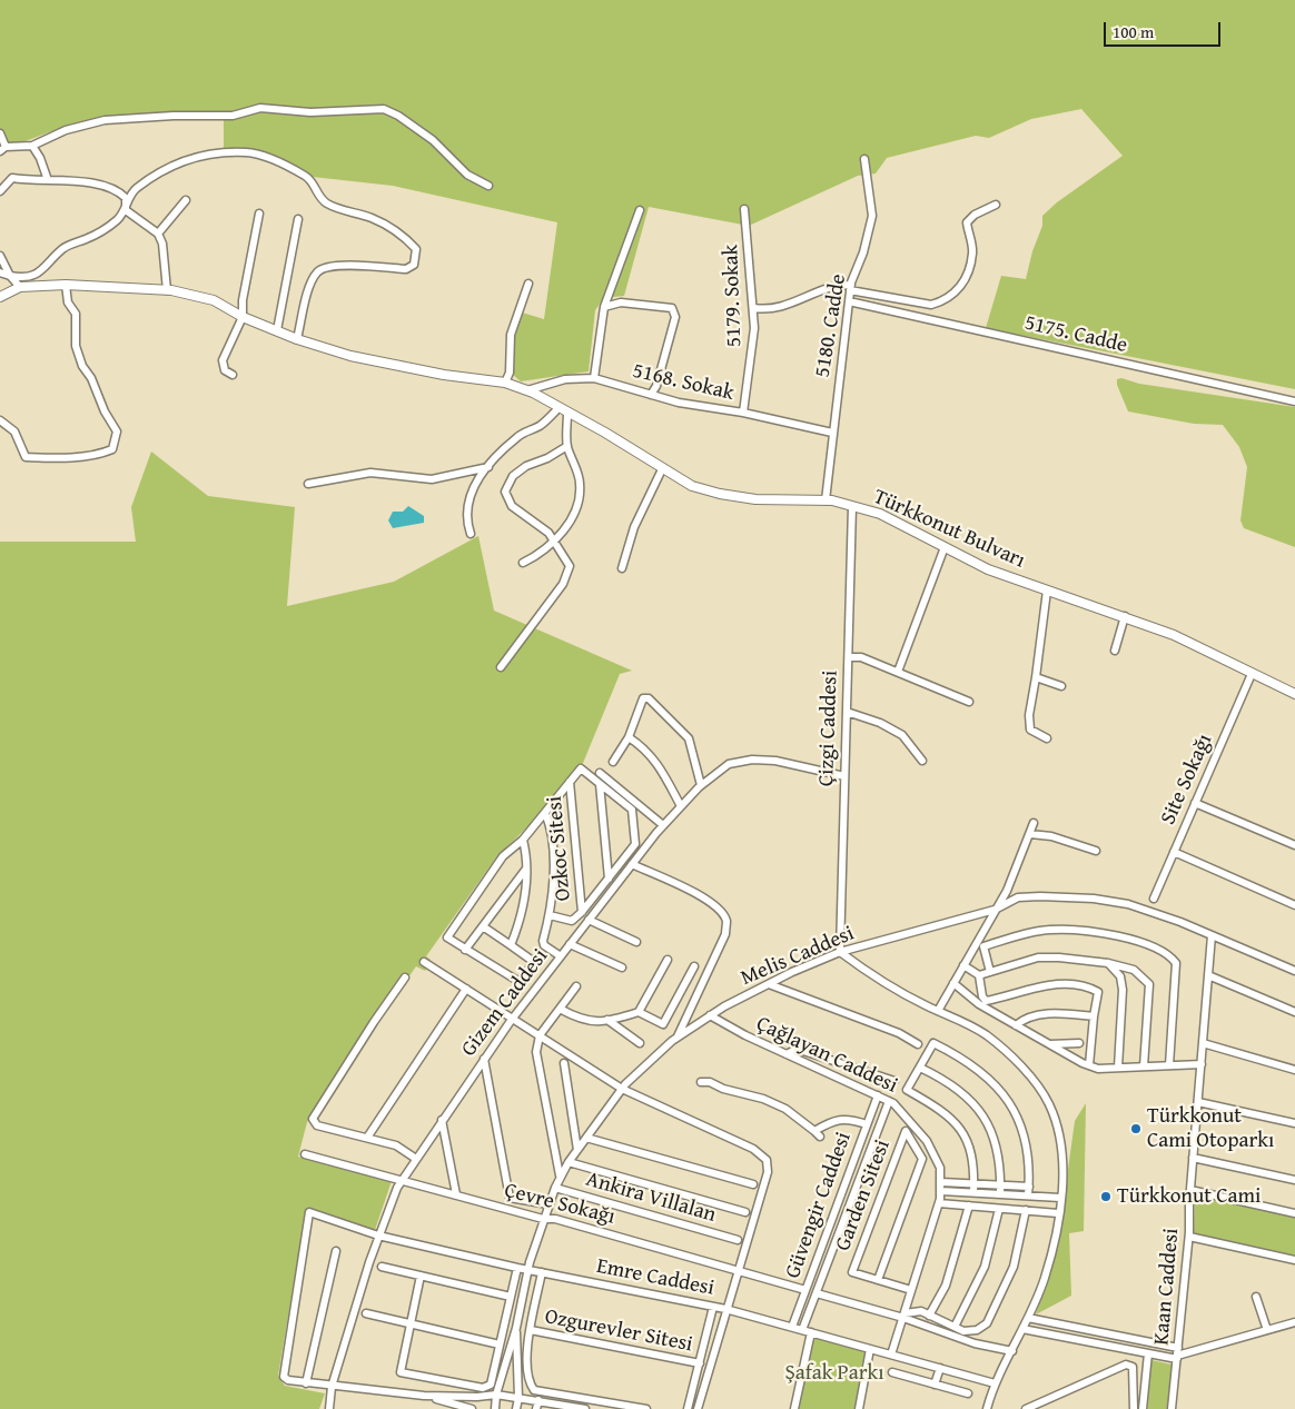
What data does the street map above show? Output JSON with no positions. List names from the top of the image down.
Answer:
{
  "streets": {
    "street": [
      "5179. Sokak",
      "5180. Cadde",
      "5175. Cadde",
      "5168. Sokak",
      "Türkkonut Bulvarı",
      "Çizgi Caddesi",
      "Site Sokağı",
      "Ozkoc Sitesi",
      "Melis Caddesi",
      "Gizem Caddesi",
      "Çağlayan Caddesi",
      "Garden Sitesi",
      "Ankira Villalan",
      "Çevre Sokağı",
      "Güvengir Caddesi",
      "Emre Caddesi",
      "Kaan Caddesi",
      "Ozgurevler Sitesi"
    ]
  },
  "crossings": [
    ["5179. Sokak", "5168. Sokak"],
    ["5180. Cadde", "5175. Cadde"],
    ["5180. Cadde", "5168. Sokak"],
    ["5180. Cadde", "Türkkonut Bulvarı"],
    ["5168. Sokak", "Türkkonut Bulvarı"],
    ["Türkkonut Bulvarı", "Çizgi Caddesi"],
    ["Türkkonut Bulvarı", "Site Sokağı"],
    ["Çizgi Caddesi", "Melis Caddesi"],
    ["Çizgi Caddesi", "Gizem Caddesi"],
    ["Melis Caddesi", "Çağlayan Caddesi"],
    ["Melis Caddesi", "Ankira Villalan"],
    ["Melis Caddesi", "Çevre Sokağı"],
    ["Melis Caddesi", "Emre Caddesi"],
    ["Melis Caddesi", "Kaan Caddesi"],
    ["Gizem Caddesi", "Çevre Sokağı"],
    ["Gizem Caddesi", "Emre Caddesi"],
    ["Çağlayan Caddesi", "Garden Sitesi"],
    ["Çağlayan Caddesi", "Güvengir Caddesi"],
    ["Çağlayan Caddesi", "Emre Caddesi"],
    ["Çevre Sokağı", "Güvengir Caddesi"],
    ["Güvengir Caddesi", "Emre Caddesi"],
    ["Emre Caddesi", "Ozgurevler Sitesi"]
  ],
  "parks": ["Şafak Parkı"],
  "places": ["Türkkonut Cami Otoparkı", "Türkkonut Cami"],
  "scale_bar": "100 m"
}
